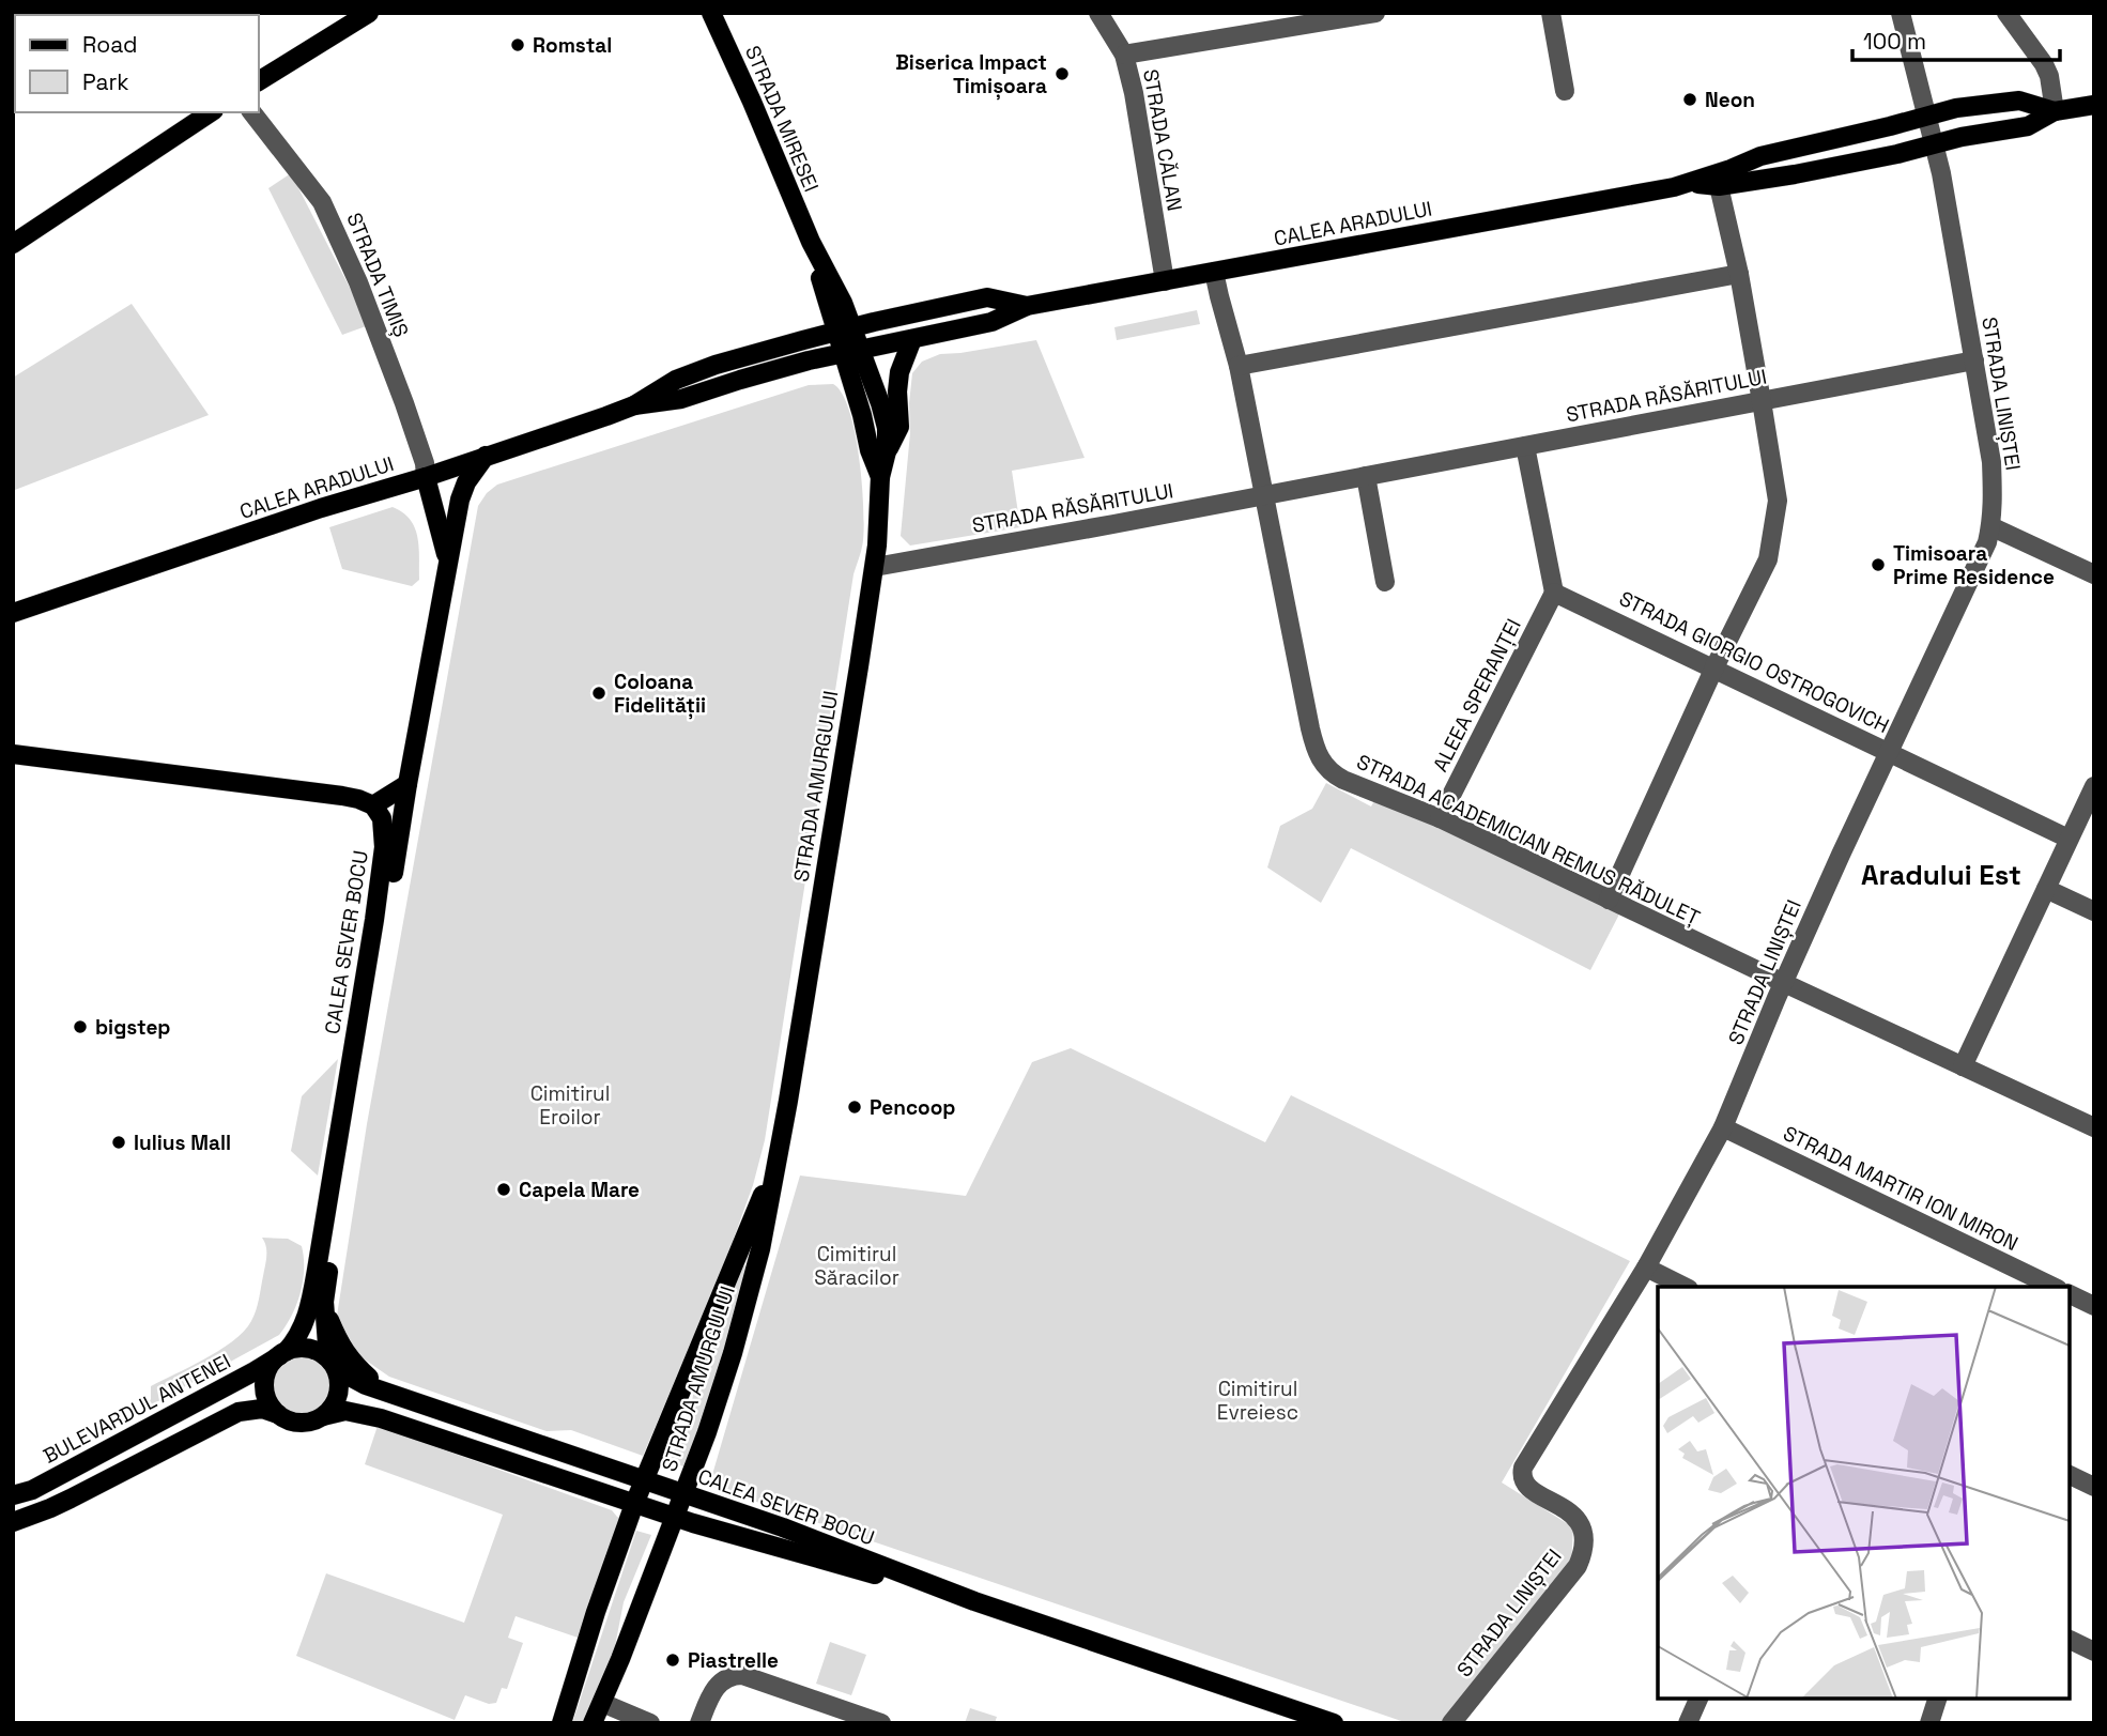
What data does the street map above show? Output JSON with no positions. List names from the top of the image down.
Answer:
{
  "streets": {
    "main road": [
      "STRADA MIRESEI",
      "CALEA ARADULUI",
      "STRADA AMURGULUI",
      "CALEA SEVER BOCU",
      "BULEVARDUL ANTENEI"
    ],
    "street": [
      "STRADA CĂLAN",
      "STRADA TIMIȘ",
      "STRADA LINIȘTEI",
      "STRADA RĂSĂRITULUI",
      "STRADA GIORGIO OSTROGOVICH",
      "ALEEA SPERANȚEI",
      "STRADA ACADEMICIAN REMUS RĂDULEȚ",
      "STRADA MARTIR ION MIRON"
    ]
  },
  "crossings": [
    ["STRADA MIRESEI", "CALEA ARADULUI"],
    ["STRADA MIRESEI", "STRADA AMURGULUI"],
    ["STRADA CĂLAN", "CALEA ARADULUI"],
    ["CALEA ARADULUI", "STRADA TIMIȘ"],
    ["CALEA ARADULUI", "STRADA LINIȘTEI"],
    ["CALEA ARADULUI", "STRADA AMURGULUI"],
    ["CALEA ARADULUI", "STRADA ACADEMICIAN REMUS RĂDULEȚ"],
    ["CALEA ARADULUI", "CALEA SEVER BOCU"],
    ["STRADA LINIȘTEI", "STRADA RĂSĂRITULUI"],
    ["STRADA LINIȘTEI", "STRADA GIORGIO OSTROGOVICH"],
    ["STRADA LINIȘTEI", "STRADA ACADEMICIAN REMUS RĂDULEȚ"],
    ["STRADA LINIȘTEI", "STRADA MARTIR ION MIRON"],
    ["STRADA RĂSĂRITULUI", "STRADA AMURGULUI"],
    ["STRADA RĂSĂRITULUI", "STRADA ACADEMICIAN REMUS RĂDULEȚ"],
    ["STRADA GIORGIO OSTROGOVICH", "ALEEA SPERANȚEI"],
    ["ALEEA SPERANȚEI", "STRADA ACADEMICIAN REMUS RĂDULEȚ"],
    ["STRADA AMURGULUI", "CALEA SEVER BOCU"],
    ["CALEA SEVER BOCU", "BULEVARDUL ANTENEI"]
  ],
  "districts": ["Aradului Est"],
  "parks": ["Cimitirul Eroilor", "Cimitirul Săracilor", "Cimitirul Evreiesc"],
  "places": [
    "Romstal",
    "Biserica Impact Timișoara",
    "Neon",
    "Timisoara Prime Residence",
    "Coloana Fidelității",
    "bigstep",
    "Pencoop",
    "Iulius Mall",
    "Capela Mare",
    "Piastrelle"
  ],
  "legend": ["Road", "Park"],
  "scale_bar": "100 m"
}
